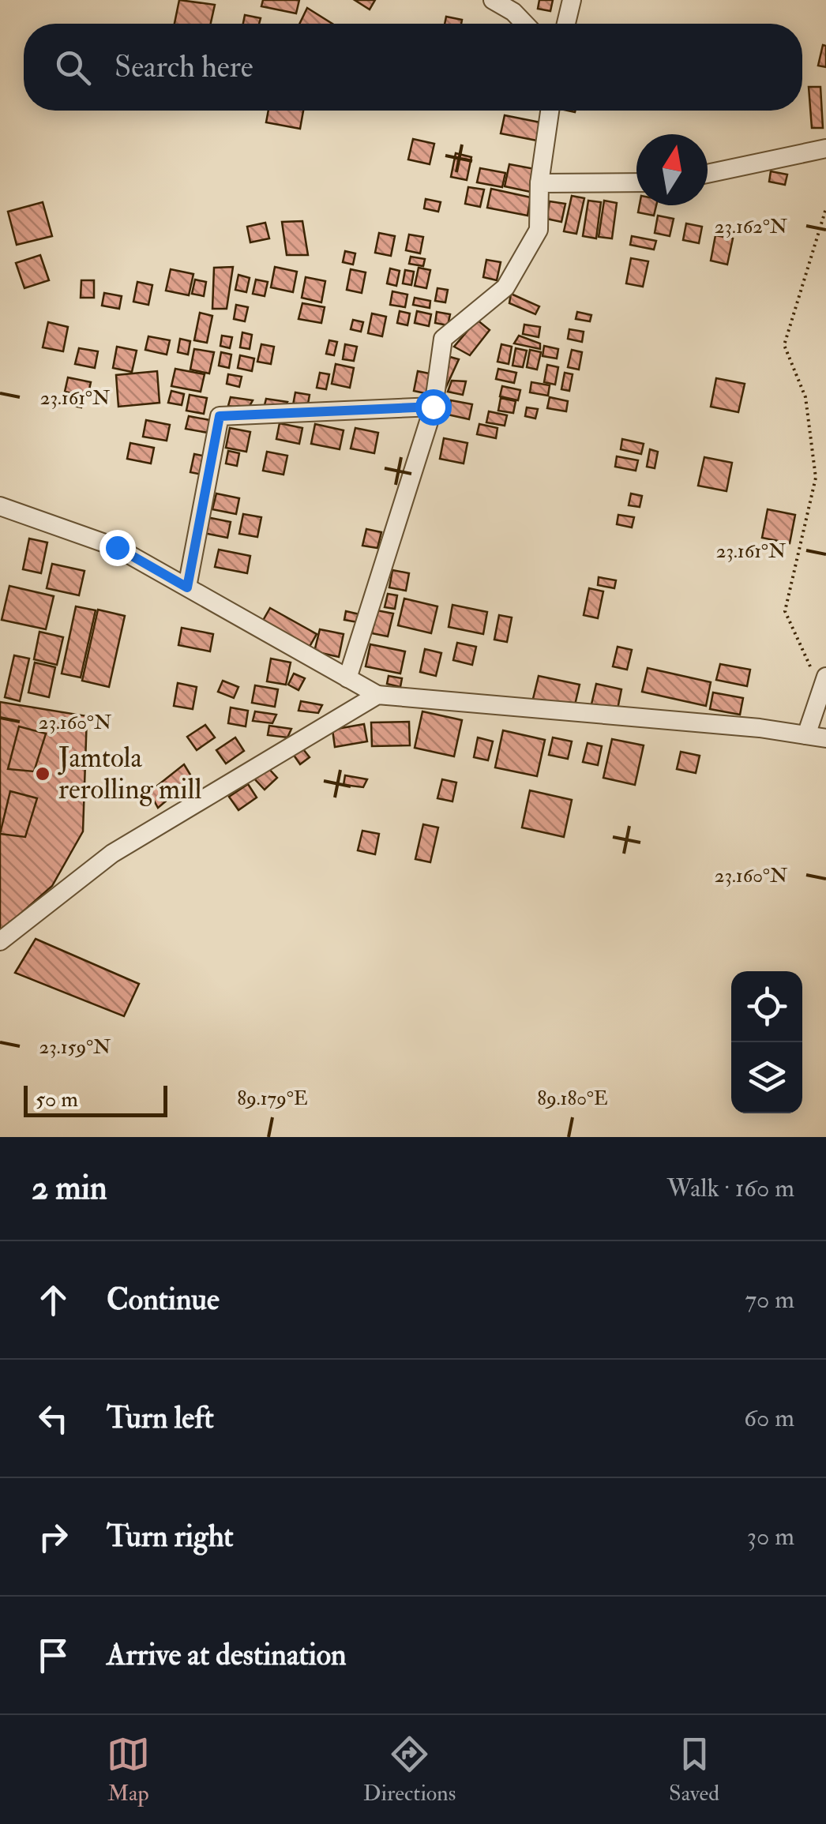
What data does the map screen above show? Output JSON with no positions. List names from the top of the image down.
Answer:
{
  "places": ["Jamtola rerolling mill"],
  "scale_bar": "50 m",
  "north": "top",
  "page": {
    "search": "Search here",
    "scale": "50 m",
    "heading": ["2 min", "Walk · 160 m"],
    "list": [
      ["Continue", "70 m"],
      ["Turn left", "60 m"],
      ["Turn right", "30 m"],
      "Arrive at destination"
    ],
    "nav": ["Map", "Directions", "Saved"]
  },
  "coordinates": [
    "23.162°N",
    "23.161°N",
    "23.160°N",
    "23.159°N",
    "89.179°E",
    "89.180°E"
  ]
}
